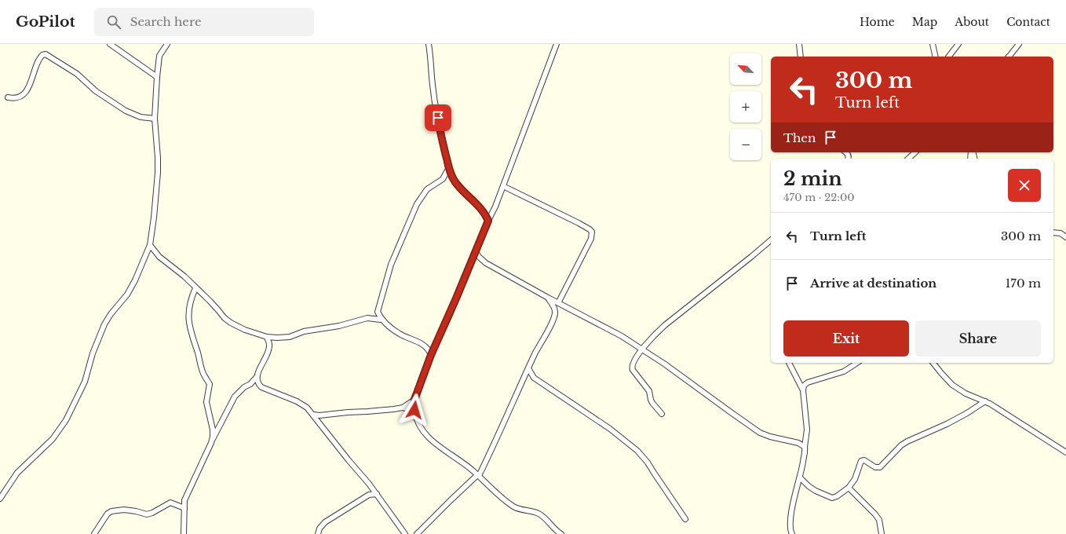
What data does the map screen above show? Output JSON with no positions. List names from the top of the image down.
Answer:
{
  "north": "top left",
  "page": {
    "header": "GoPilot",
    "search": "Search here",
    "nav": [
      "Home",
      "Map",
      "About",
      "Contact"
    ],
    "map_buttons": ["+", "−"],
    "turn": ["300 m", "Turn left"],
    "then": "Then",
    "heading": ["2 min", "470 m · 22:00"],
    "list": [
      {
        "name": "Turn left",
        "value": "300 m"
      },
      {
        "name": "Arrive at destination",
        "value": "170 m"
      }
    ],
    "buttons": ["Exit", "Share"]
  }
}
